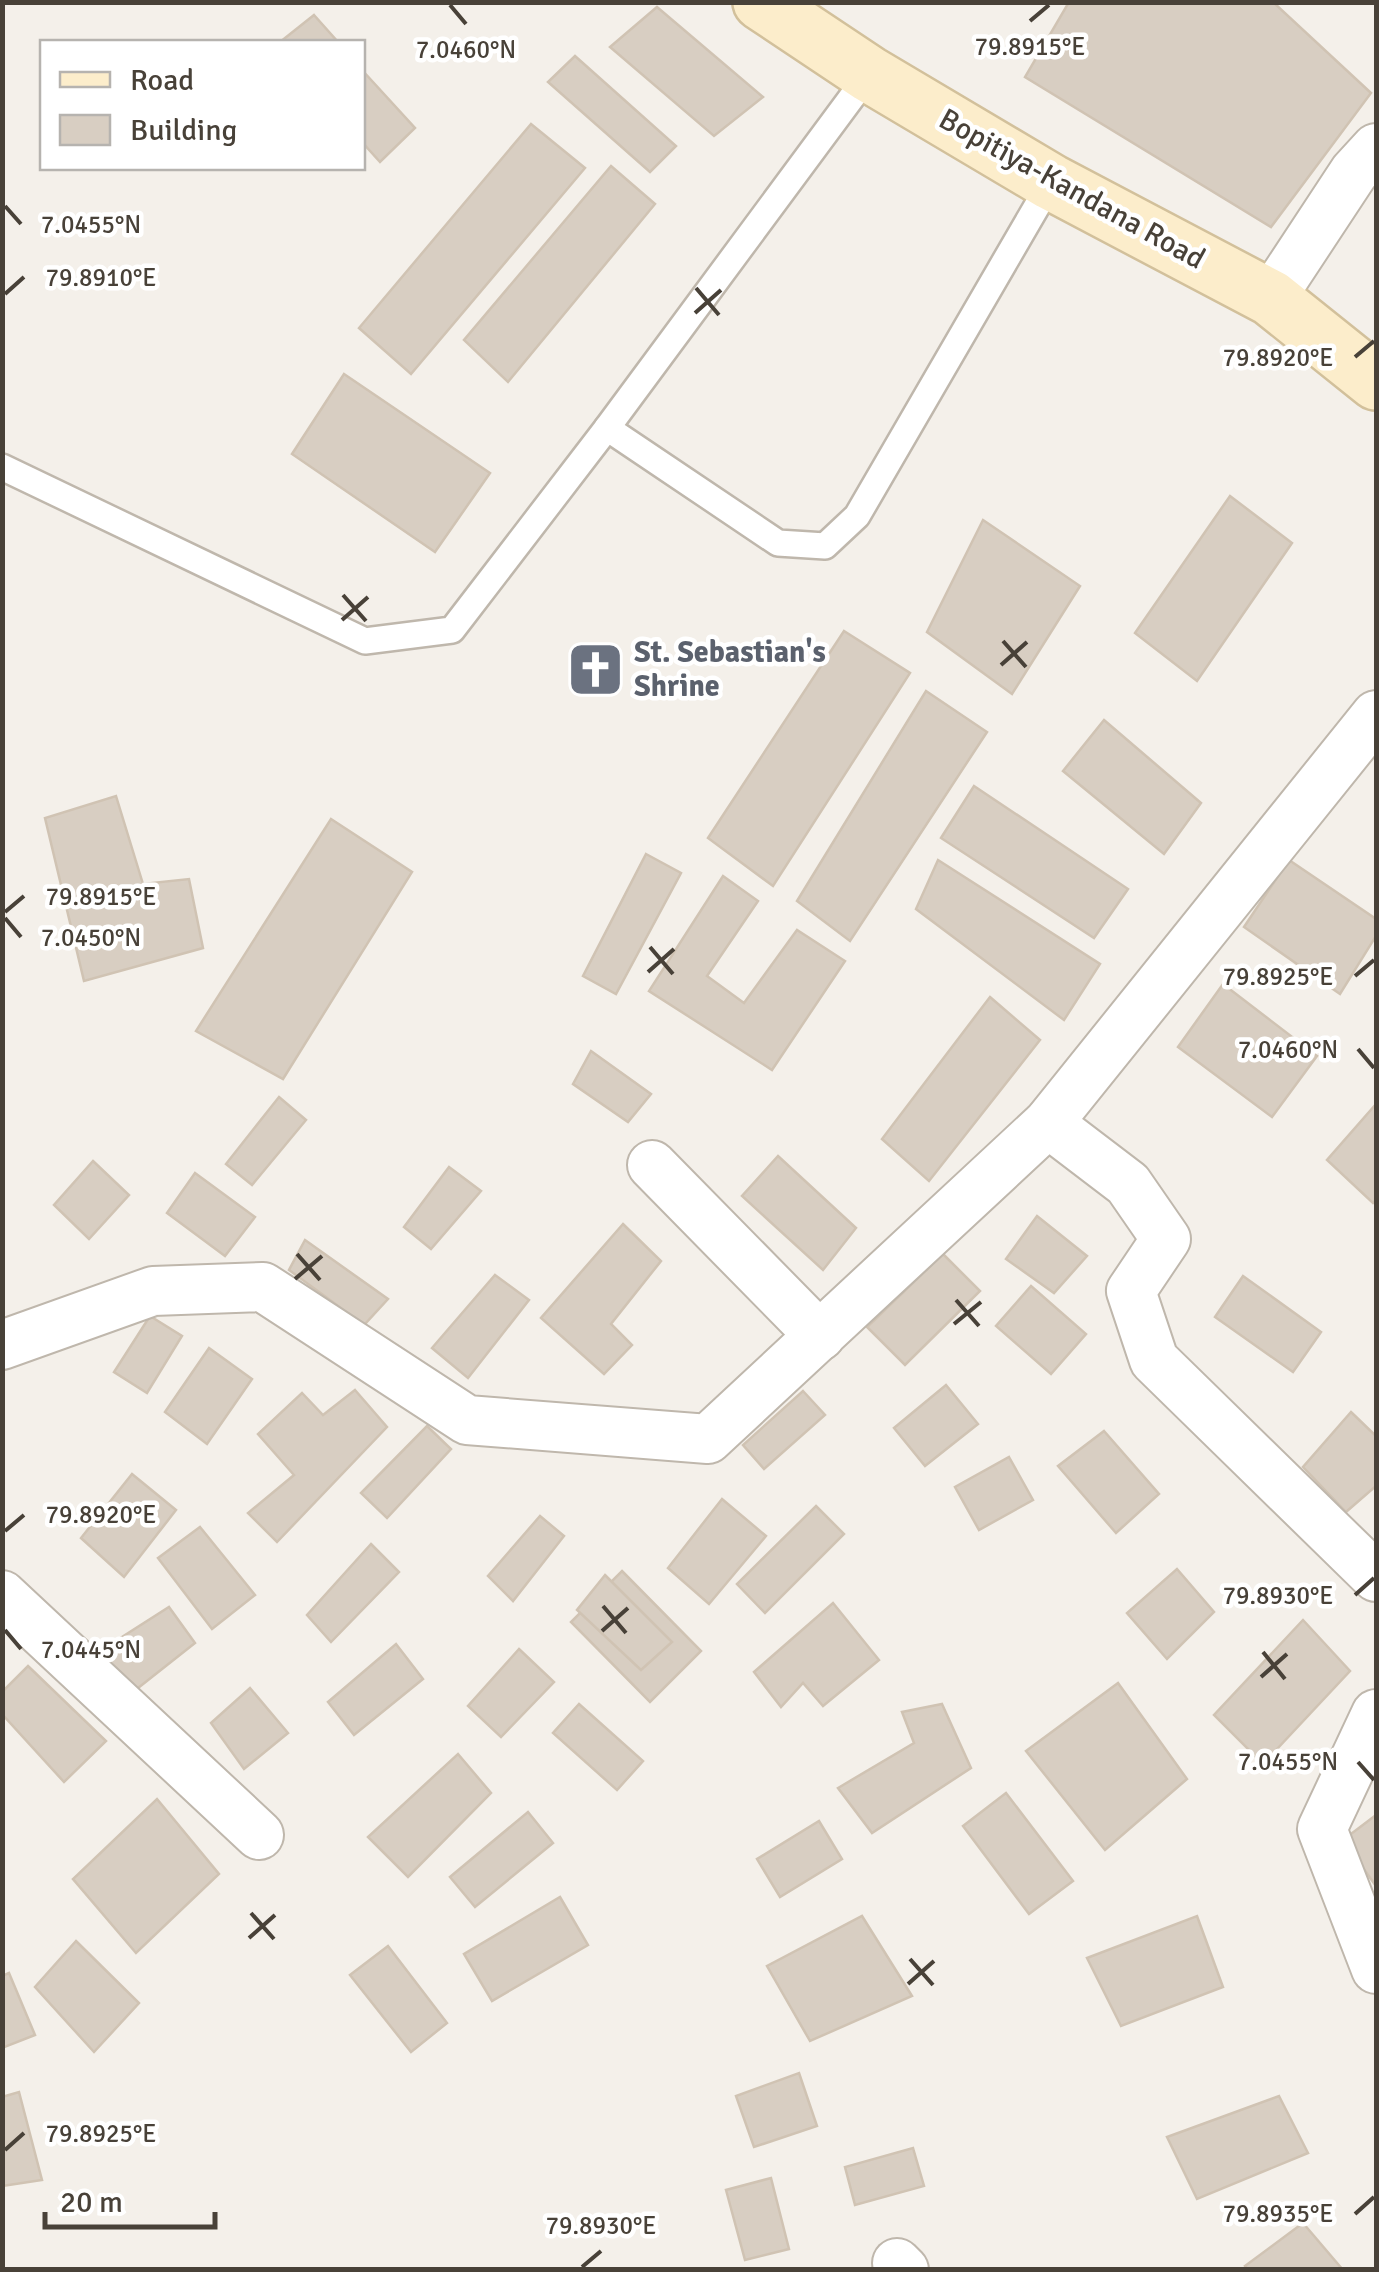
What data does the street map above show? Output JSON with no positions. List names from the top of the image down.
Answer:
{
  "streets": {
    "street": ["Bopitiya-Kandana Road"]
  },
  "places": {
    "church": ["St. Sebastian's Shrine"]
  },
  "legend": ["Road", "Building"],
  "scale_bar": "20 m",
  "coordinates": [
    "79.8915°E",
    "7.0460°N",
    "7.0455°N",
    "79.8910°E",
    "79.8920°E",
    "7.0450°N",
    "79.8925°E",
    "79.8930°E",
    "7.0445°N",
    "79.8935°E"
  ]
}
